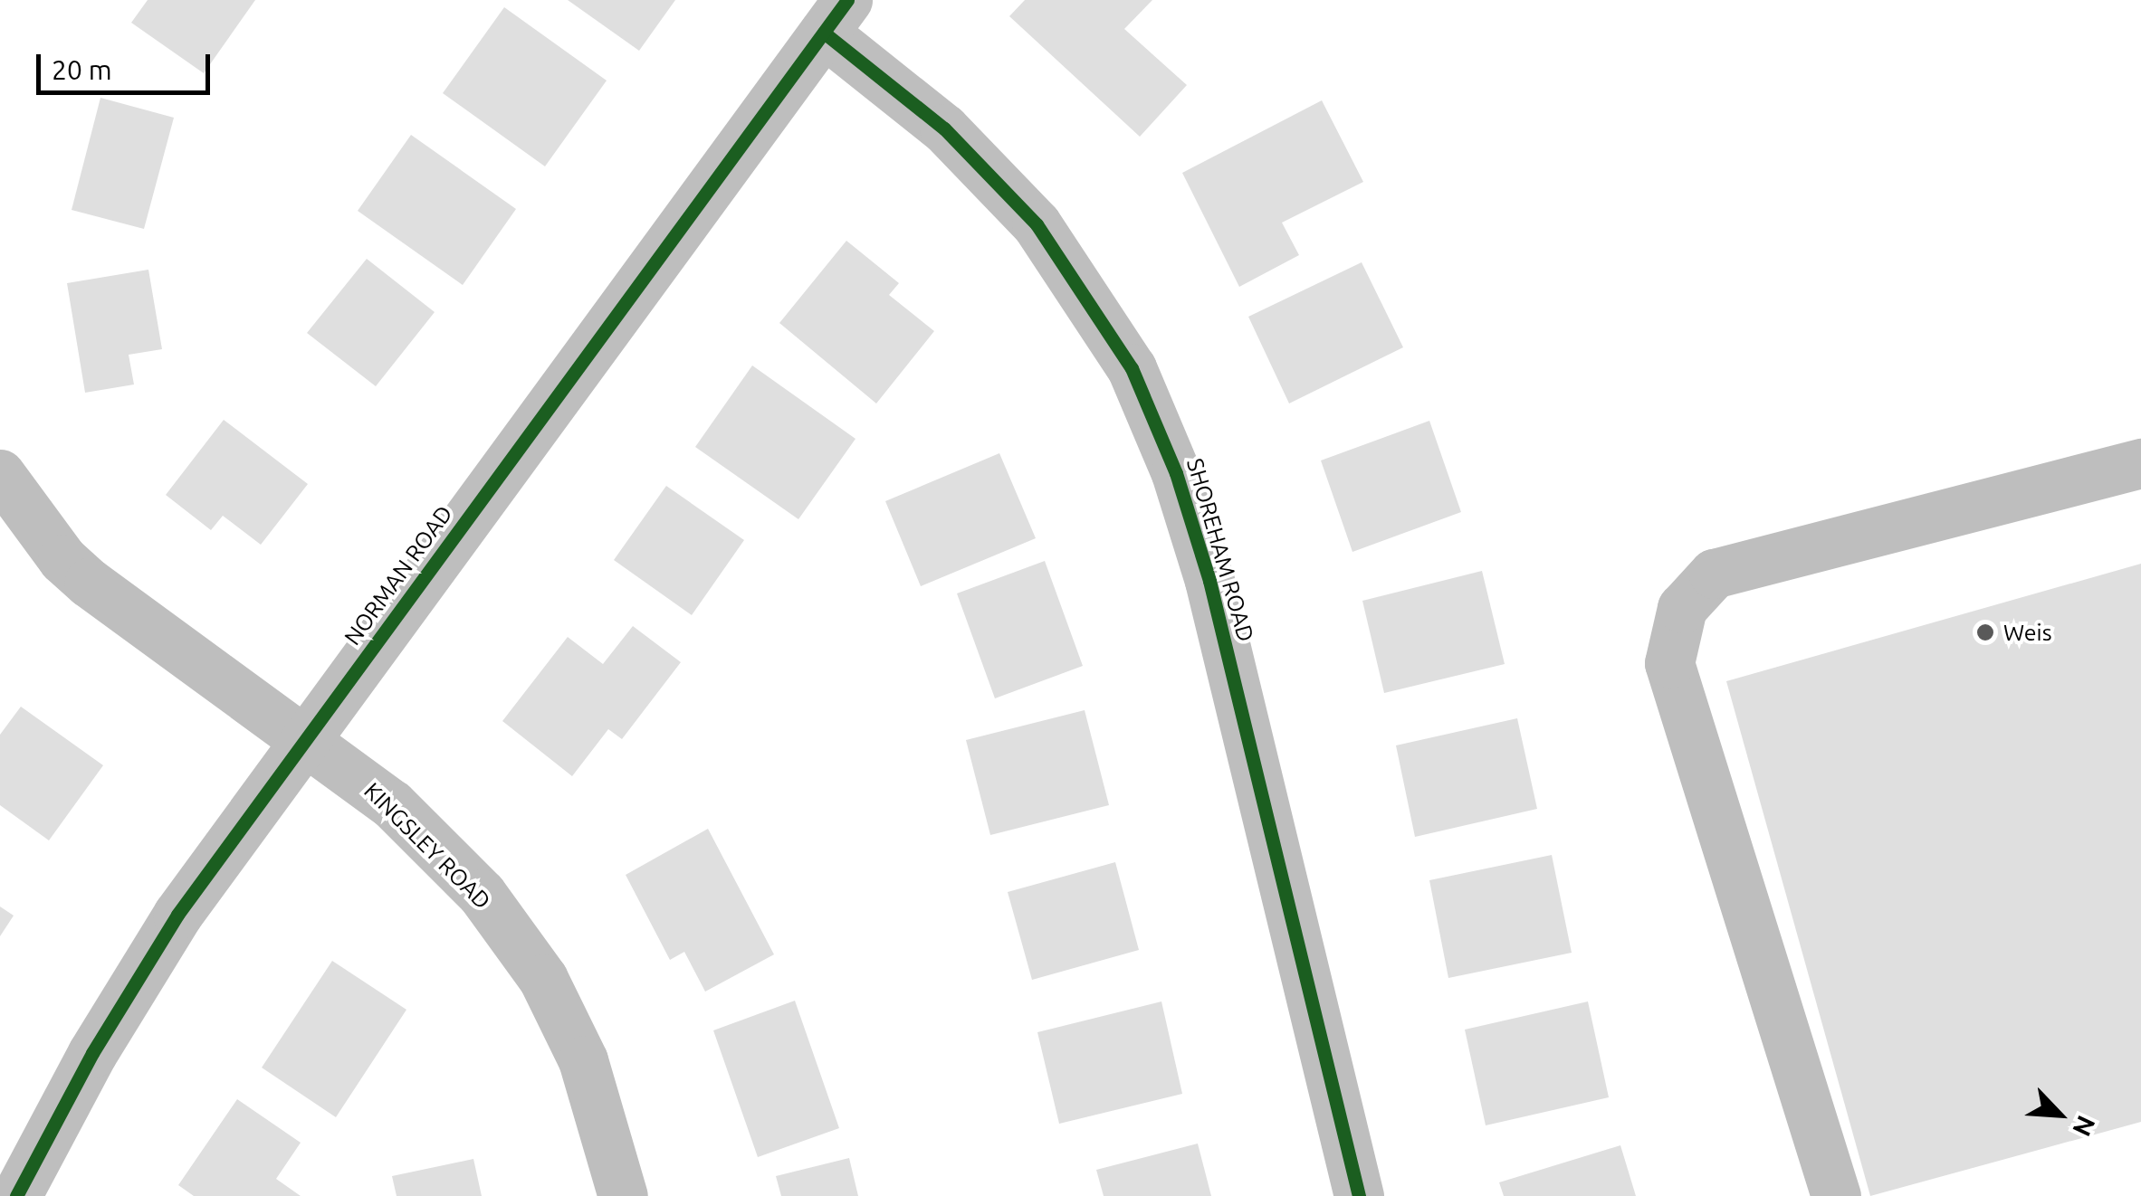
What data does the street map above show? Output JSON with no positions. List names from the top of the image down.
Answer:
{
  "streets": {
    "street": ["SHOREHAM ROAD", "NORMAN ROAD", "KINGSLEY ROAD"]
  },
  "crossings": [
    ["SHOREHAM ROAD", "NORMAN ROAD"],
    ["NORMAN ROAD", "KINGSLEY ROAD"]
  ],
  "places": ["Weis"],
  "scale_bar": "20 m",
  "north": "bottom right"
}
